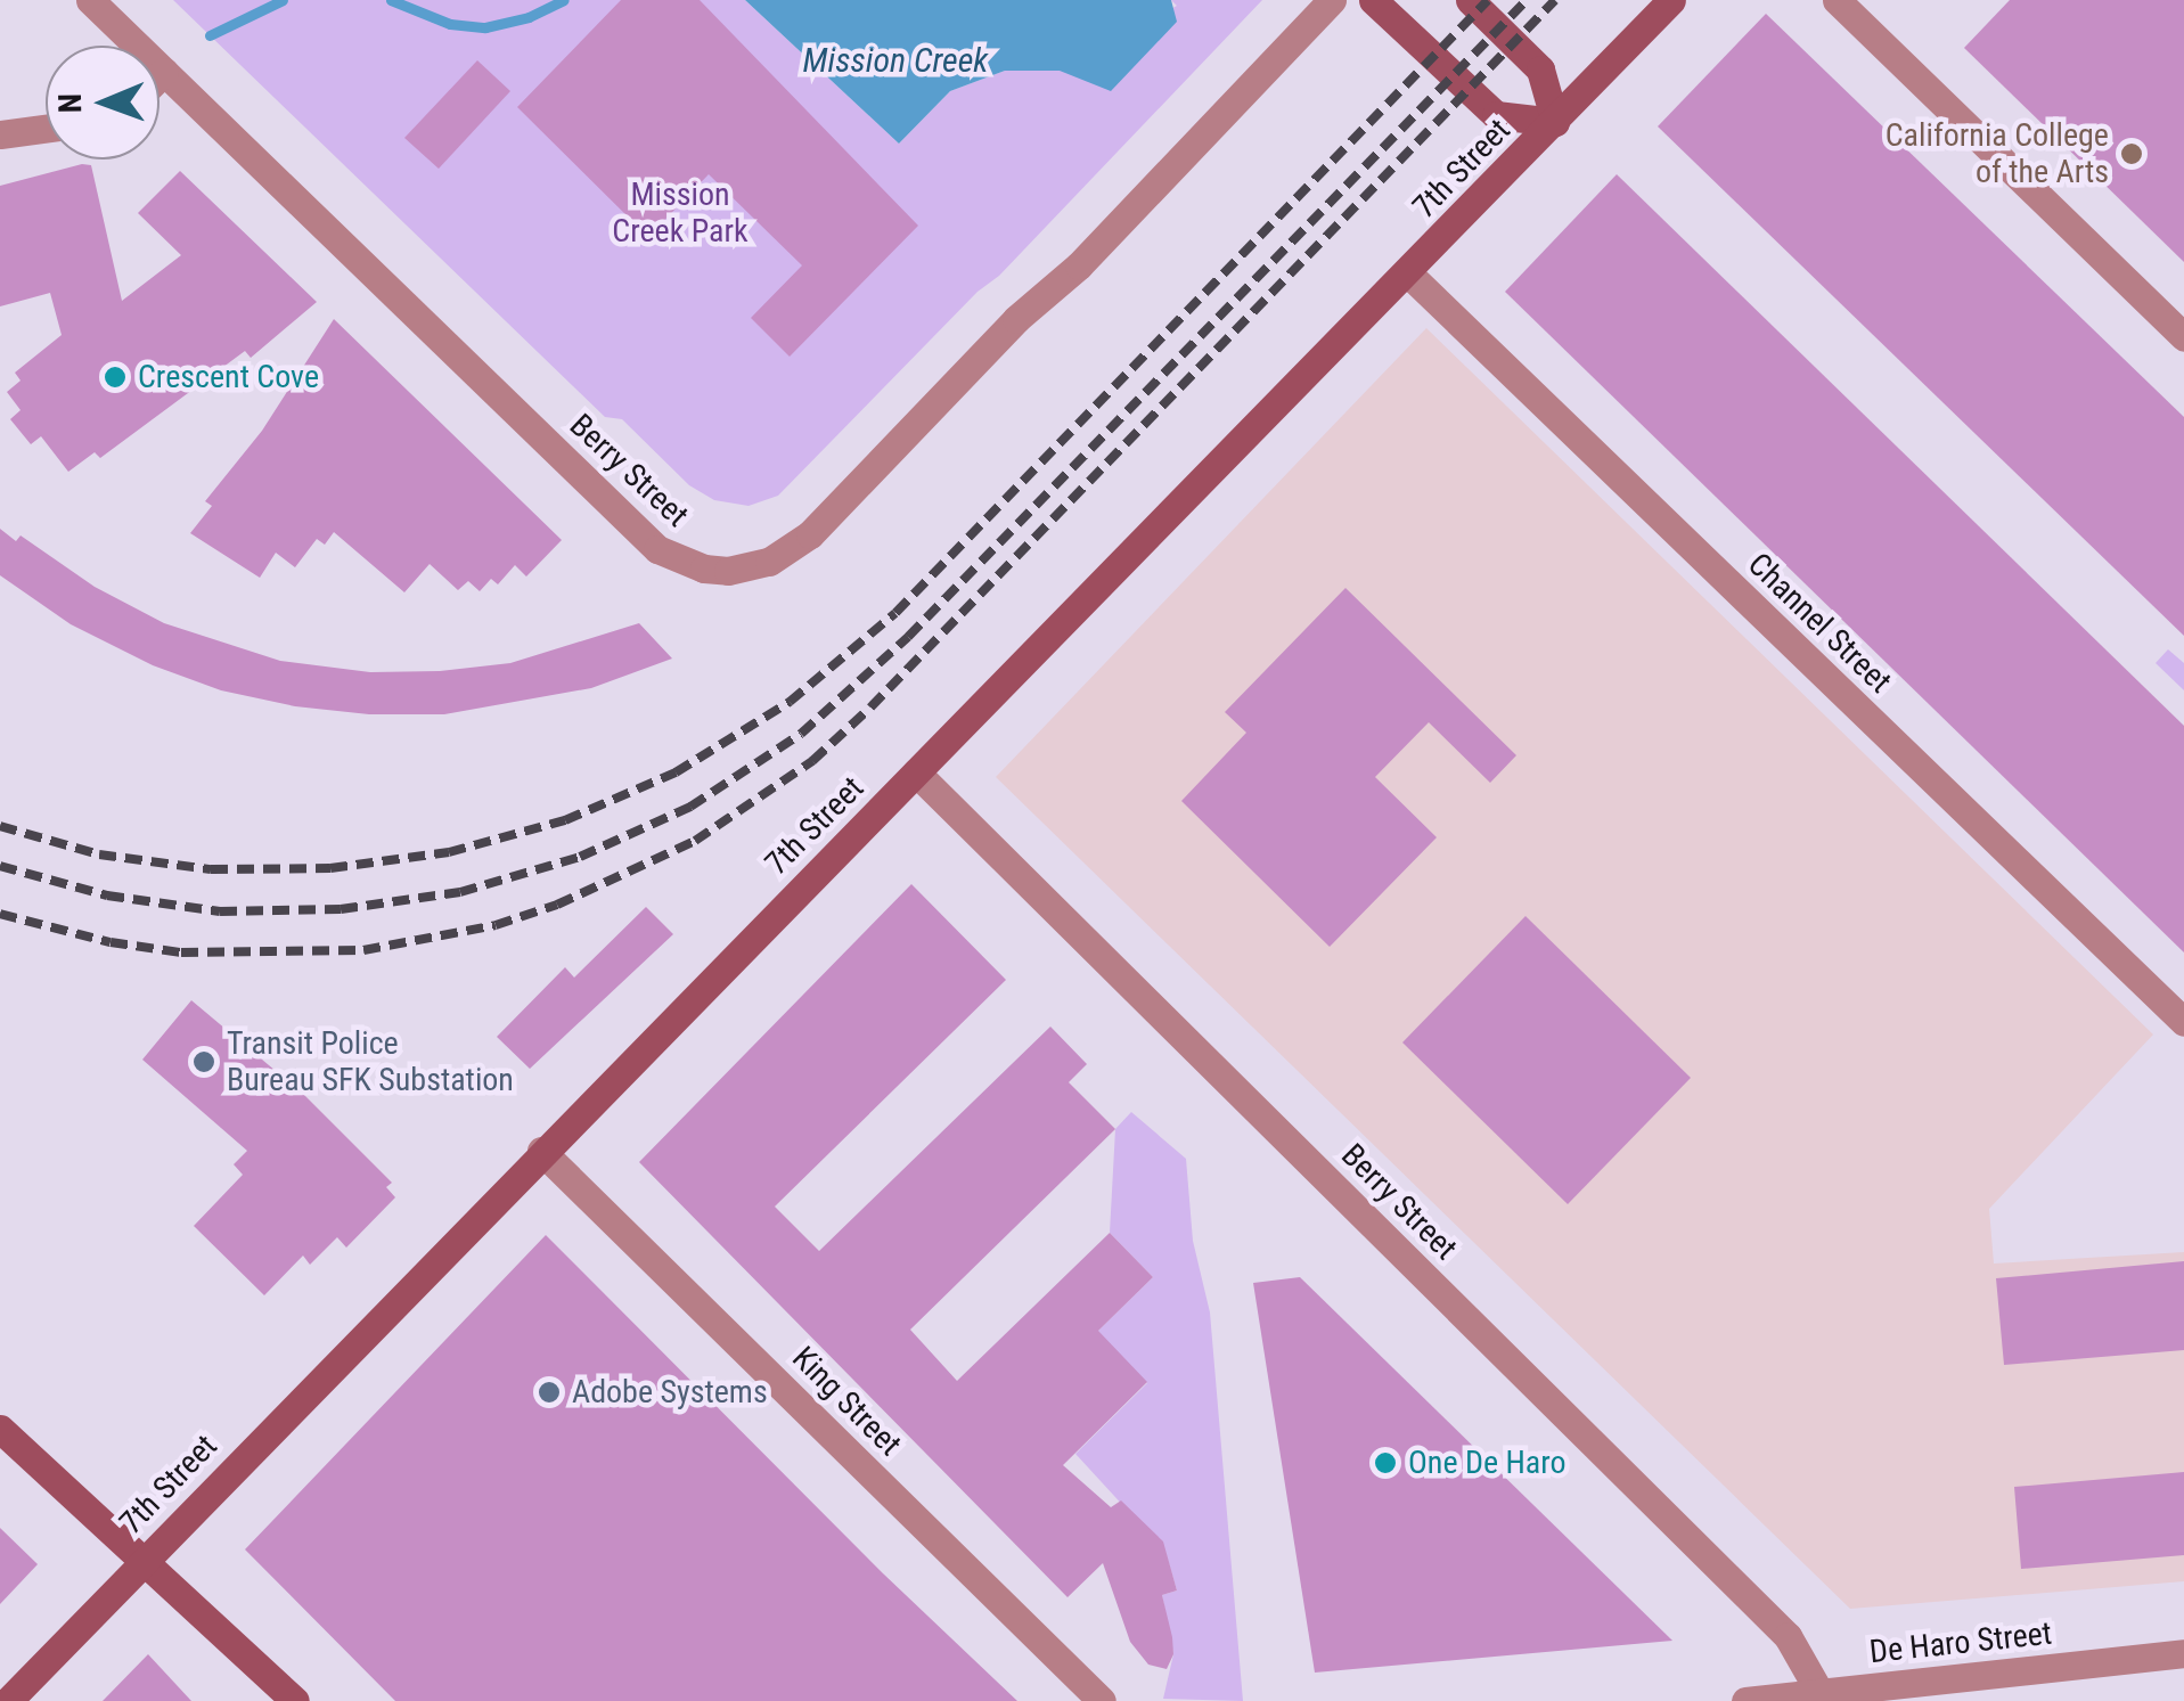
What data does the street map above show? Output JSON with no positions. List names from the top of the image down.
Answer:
{
  "streets": {
    "main road": ["7th Street"],
    "street": [
      "Berry Street",
      "Channel Street",
      "King Street",
      "De Haro Street"
    ]
  },
  "crossings": [
    ["7th Street", "Berry Street"],
    ["7th Street", "Channel Street"],
    ["7th Street", "King Street"],
    ["Berry Street", "De Haro Street"]
  ],
  "water": ["Mission Creek"],
  "parks": ["Mission Creek Park"],
  "places": [
    "California College of the Arts",
    "Crescent Cove",
    "Transit Police Bureau SFK Substation",
    "Adobe Systems",
    "One De Haro"
  ],
  "north": "left"
}
